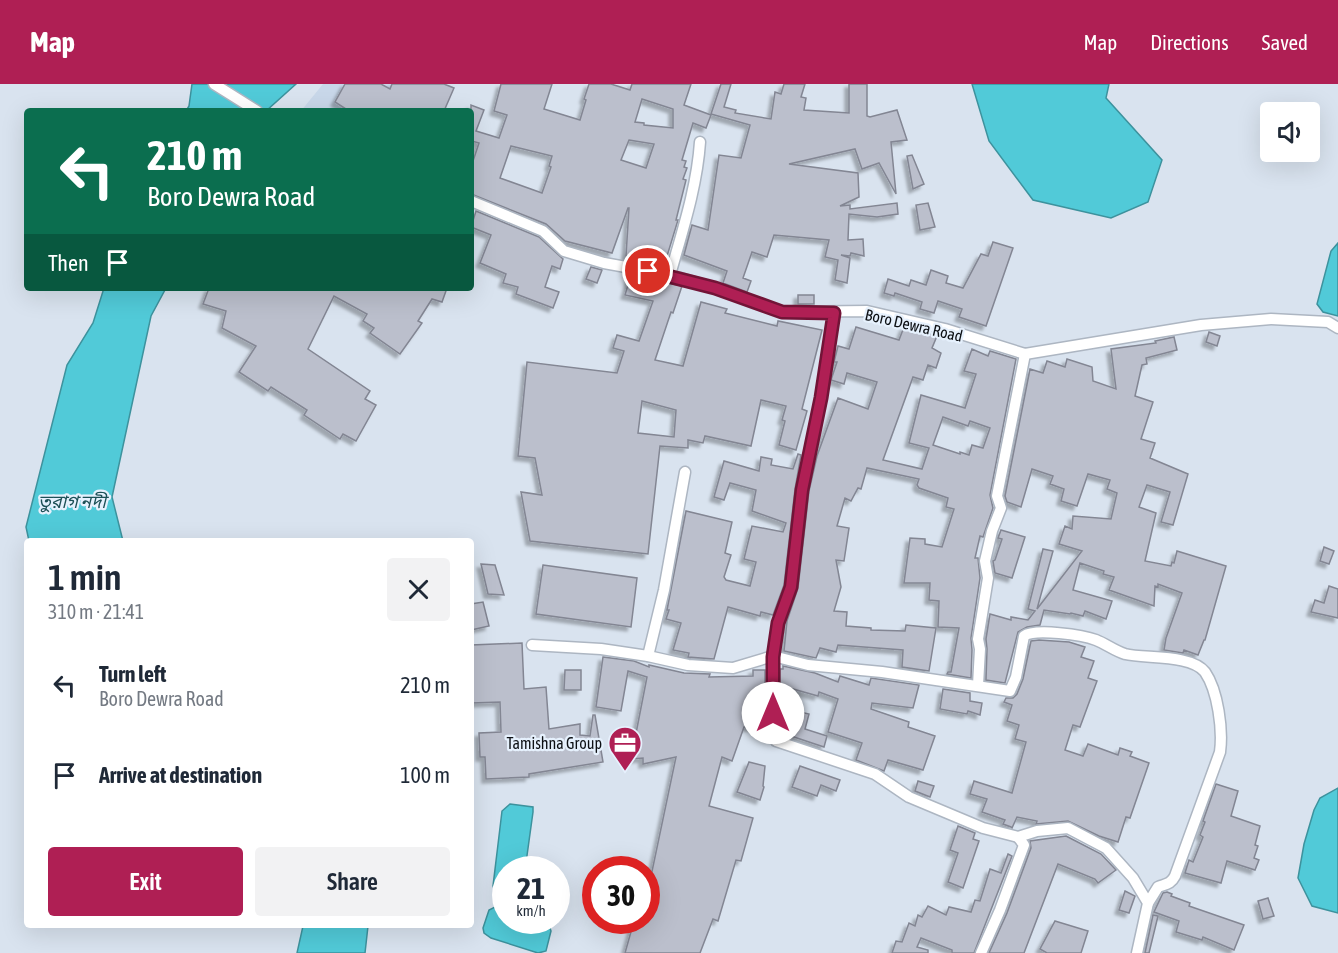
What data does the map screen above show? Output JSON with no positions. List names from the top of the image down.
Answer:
{
  "streets": {
    "street": ["Boro Dewra Road"]
  },
  "water": ["তুরাগ নদী"],
  "places": {
    "office": ["Tamishna Group"]
  },
  "page": {
    "header": "Map",
    "nav": ["Map", "Directions", "Saved"],
    "turn": ["210 m", "Boro Dewra Road"],
    "then": "Then",
    "heading": ["1 min", "310 m · 21:41"],
    "list": [
      {
        "name": "Turn left",
        "note": "Boro Dewra Road",
        "value": "210 m"
      },
      {
        "name": "Arrive at destination",
        "value": "100 m"
      }
    ],
    "buttons": ["Exit", "Share"],
    "speed": "21 km/h",
    "limit": "30"
  }
}
